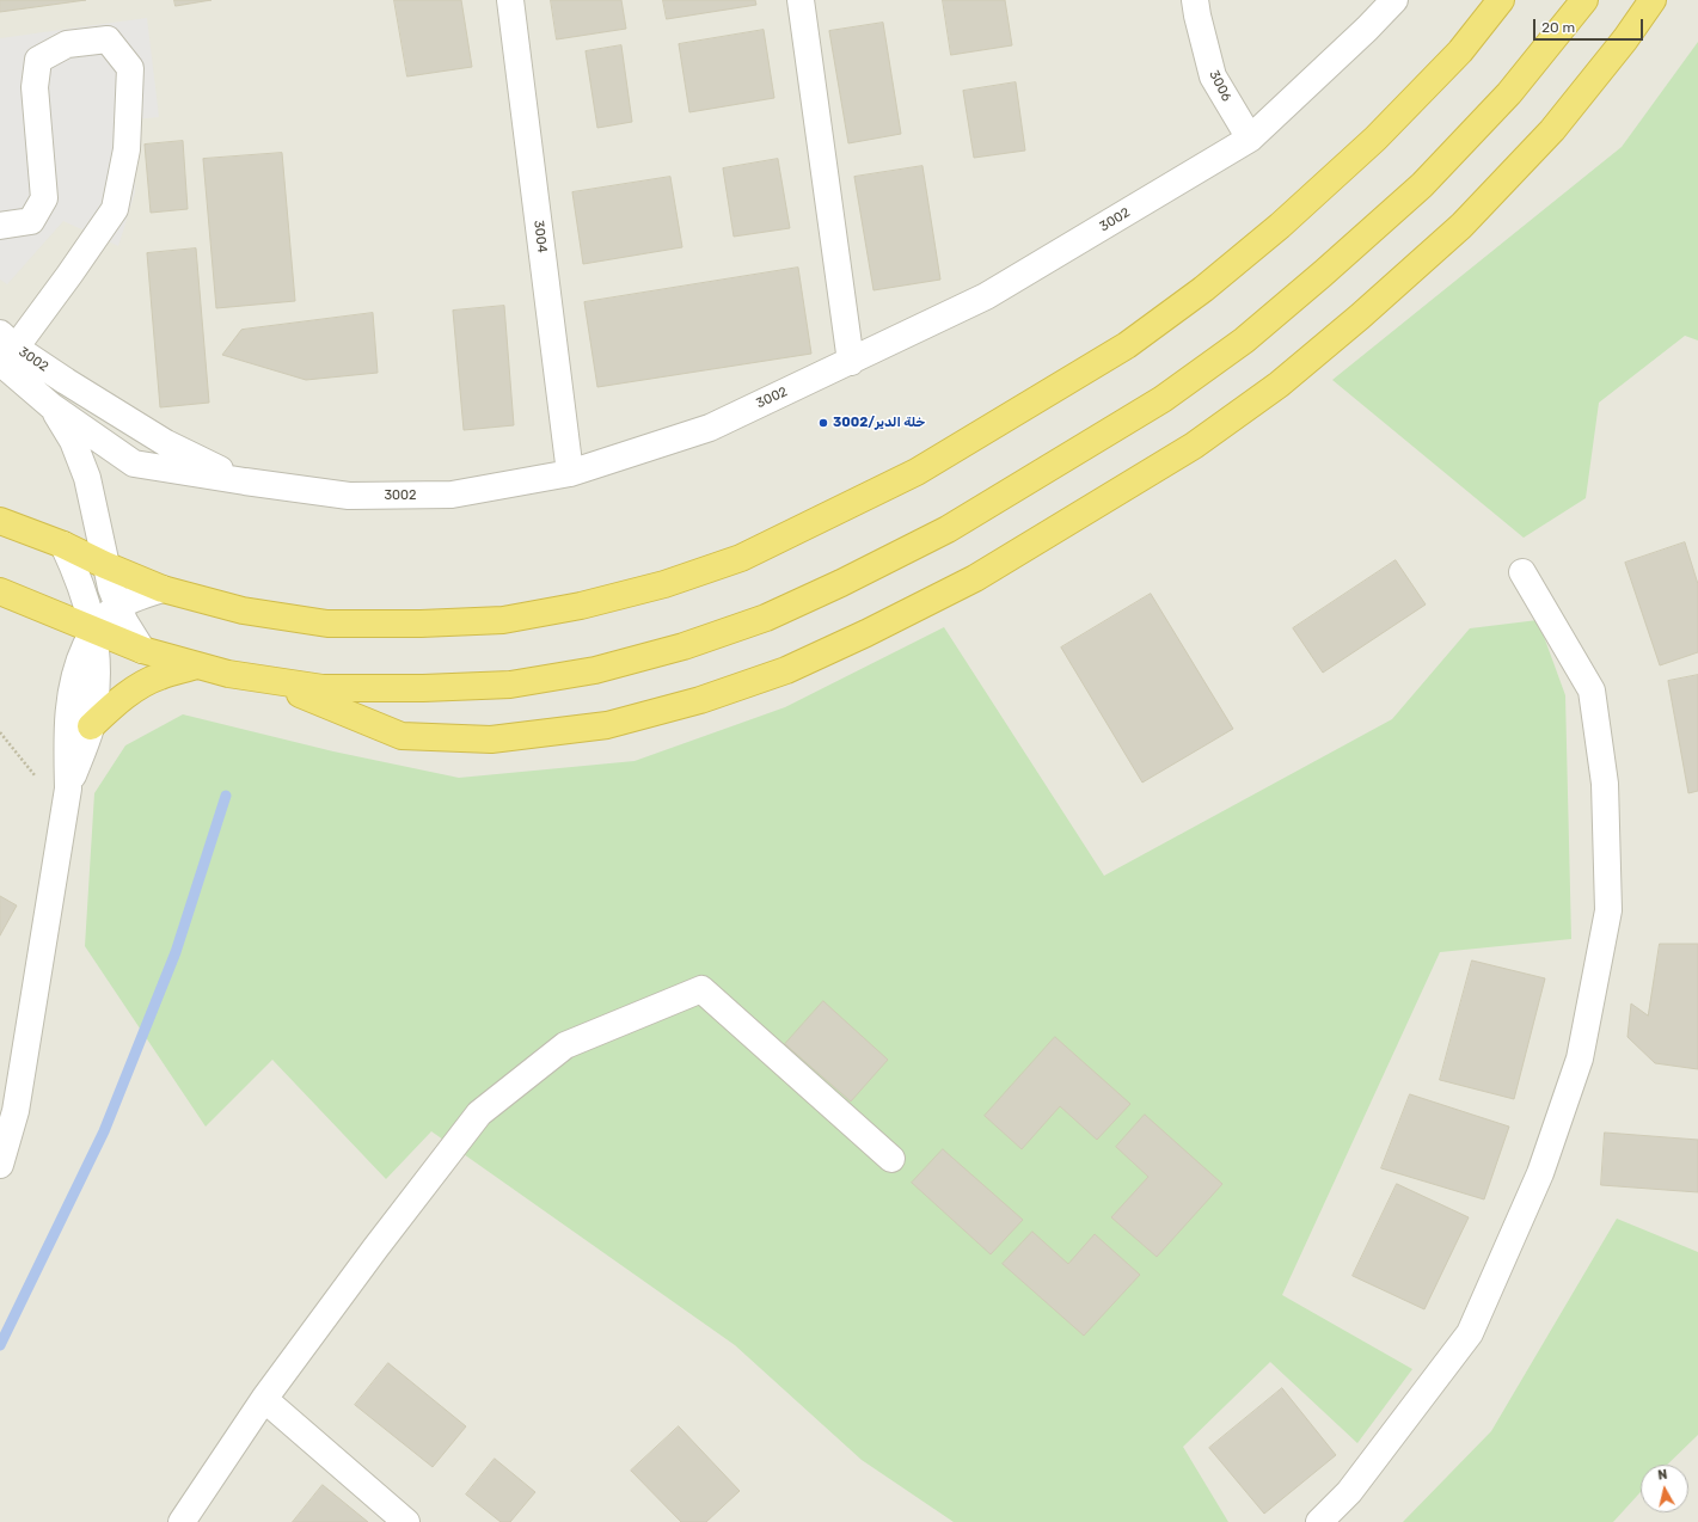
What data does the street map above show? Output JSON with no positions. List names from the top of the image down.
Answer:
{
  "streets": {
    "street": ["3006", "3002", "3004"]
  },
  "crossings": [
    ["3006", "3002"],
    ["3002", "3004"]
  ],
  "places": ["خلة الدير/3002"],
  "scale_bar": "20 m",
  "north": "top"
}
